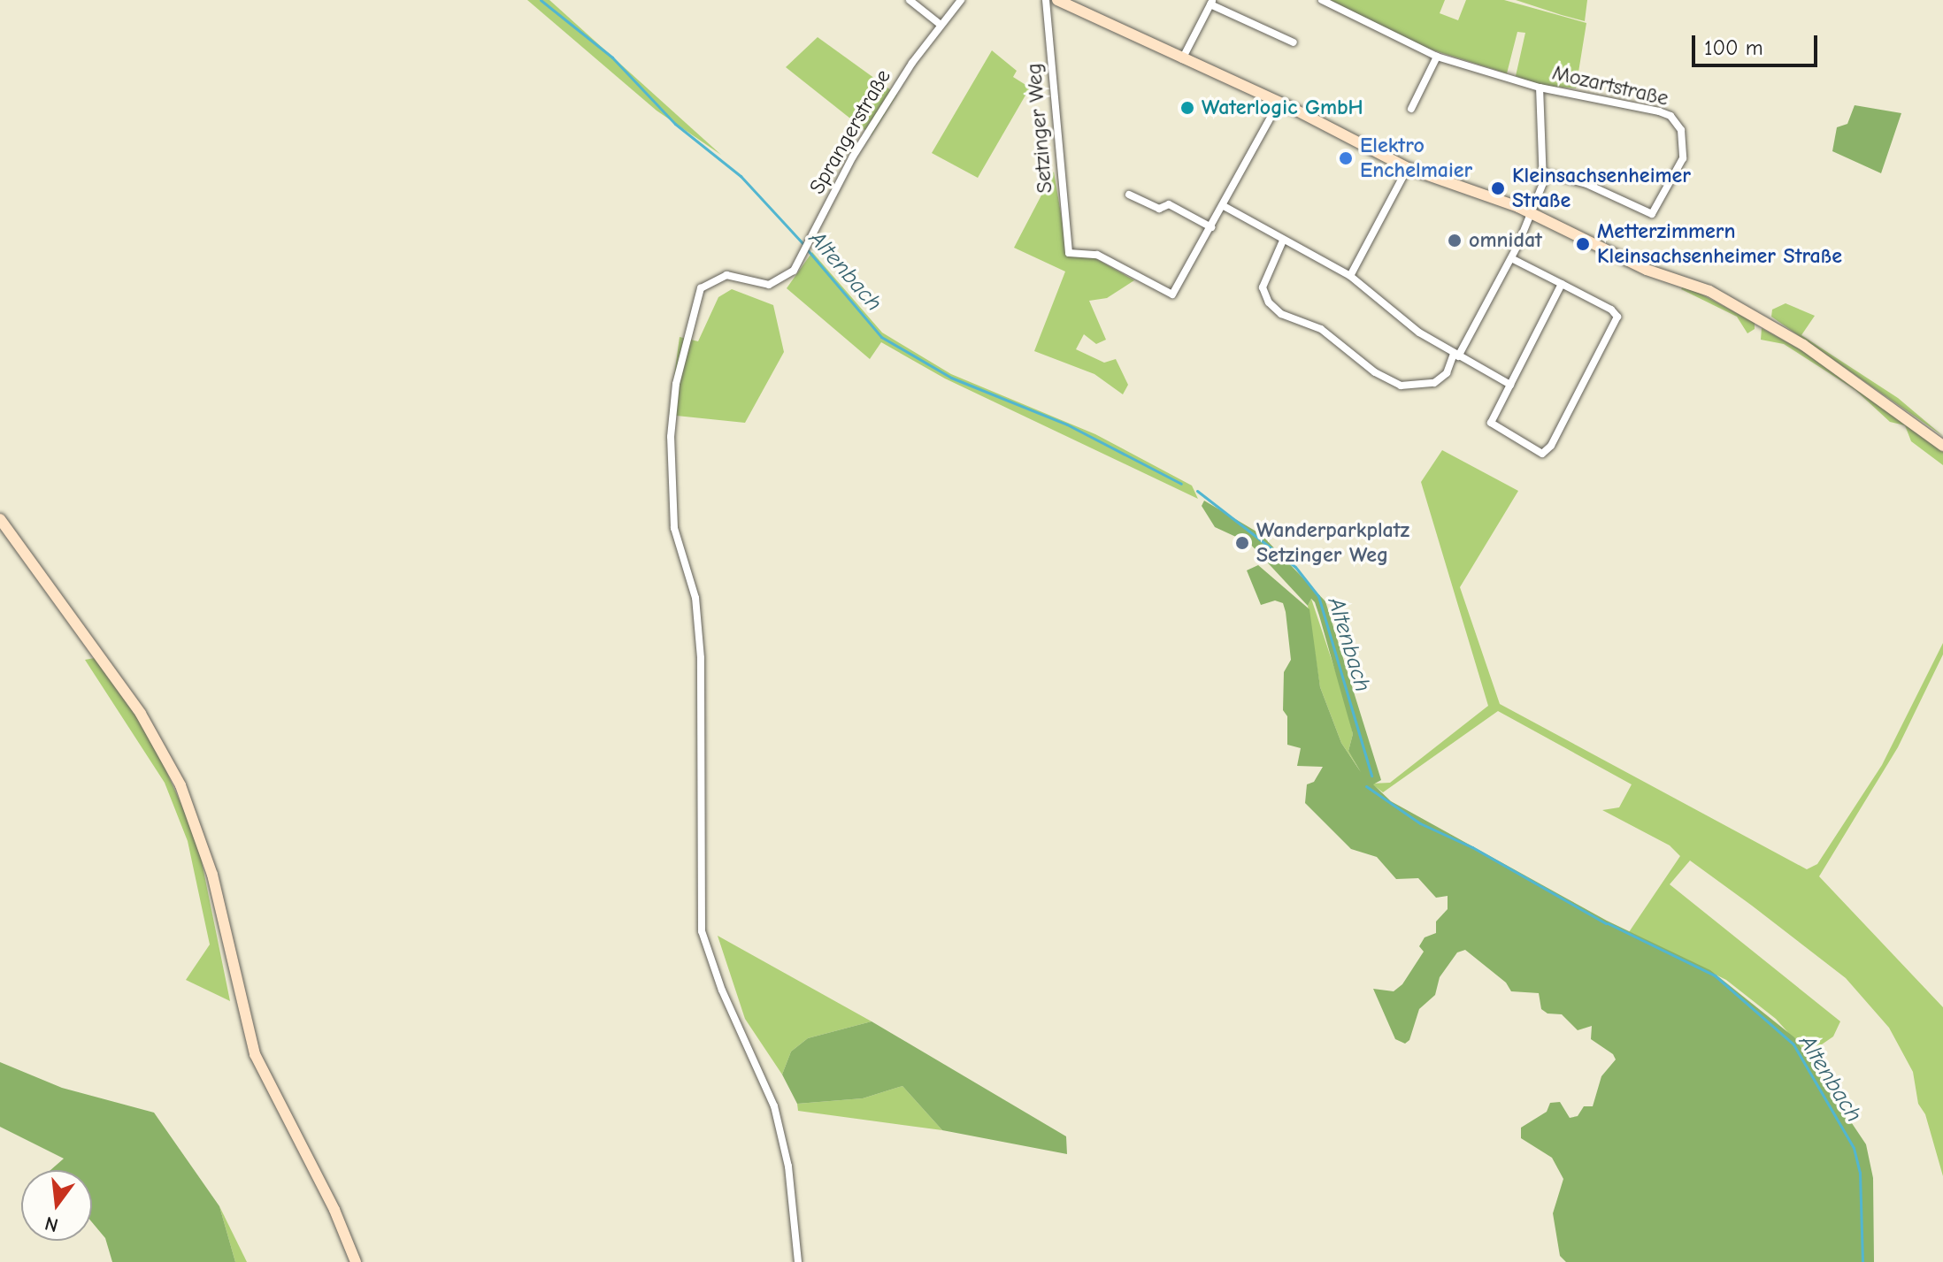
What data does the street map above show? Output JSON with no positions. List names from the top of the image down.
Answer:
{
  "streets": {
    "street": ["Mozartstraße", "Setzinger Weg", "Sprangerstraße"]
  },
  "water": ["Altenbach"],
  "places": [
    "Waterlogic GmbH",
    "Elektro Enchelmaier",
    "Kleinsachsenheimer Straße",
    "omnidat",
    "Metterzimmern Kleinsachsenheimer Straße",
    "Wanderparkplatz Setzinger Weg"
  ],
  "scale_bar": "100 m",
  "north": "bottom"
}
